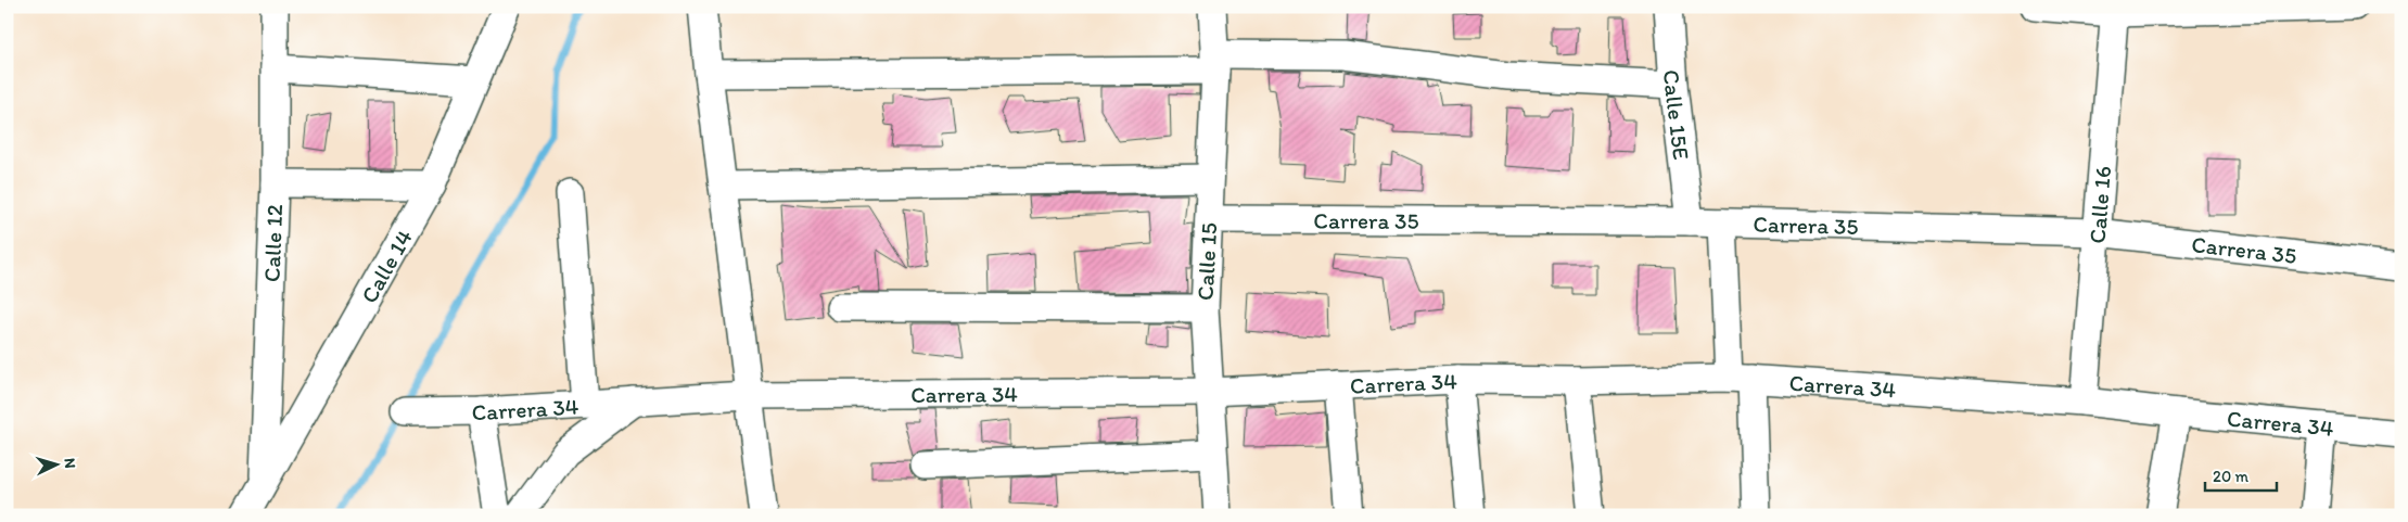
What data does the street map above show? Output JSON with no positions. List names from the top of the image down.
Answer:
{
  "streets": {
    "street": [
      "Calle 15E",
      "Calle 16",
      "Carrera 35",
      "Calle 12",
      "Calle 15",
      "Calle 14",
      "Carrera 34"
    ]
  },
  "crossings": [
    ["Calle 15E", "Carrera 35"],
    ["Calle 16", "Carrera 35"],
    ["Calle 16", "Carrera 34"],
    ["Carrera 35", "Calle 15"],
    ["Calle 12", "Calle 14"],
    ["Calle 15", "Carrera 34"]
  ],
  "scale_bar": "20 m",
  "north": "right"
}
